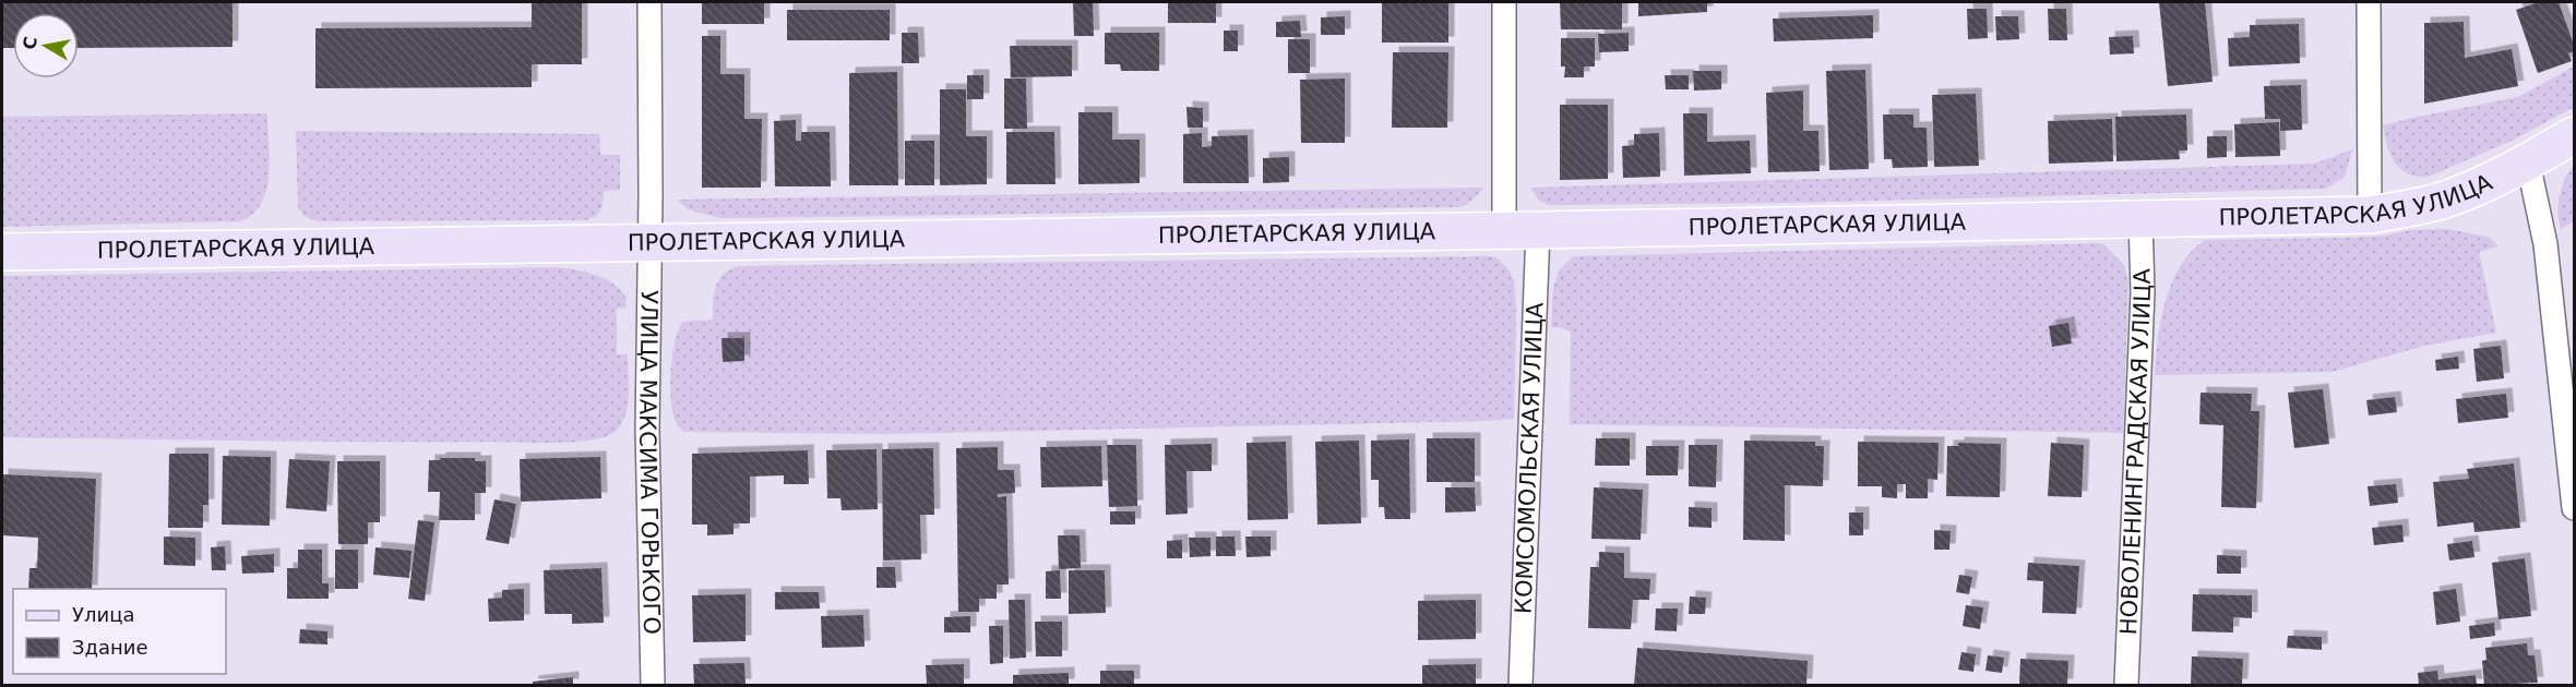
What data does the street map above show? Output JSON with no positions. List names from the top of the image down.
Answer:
{
  "streets": {
    "main road": ["ПРОЛЕТАРСКАЯ УЛИЦА"],
    "street": ["НОВОЛЕНИНГРАДСКАЯ УЛИЦА", "КОМСОМОЛЬСКАЯ УЛИЦА", "УЛИЦА МАКСИМА ГОРЬКОГО"]
  },
  "crossings": [
    ["ПРОЛЕТАРСКАЯ УЛИЦА", "НОВОЛЕНИНГРАДСКАЯ УЛИЦА"],
    ["ПРОЛЕТАРСКАЯ УЛИЦА", "КОМСОМОЛЬСКАЯ УЛИЦА"],
    ["ПРОЛЕТАРСКАЯ УЛИЦА", "УЛИЦА МАКСИМА ГОРЬКОГО"]
  ],
  "legend": ["Улица", "Здание"],
  "north": "left"
}
